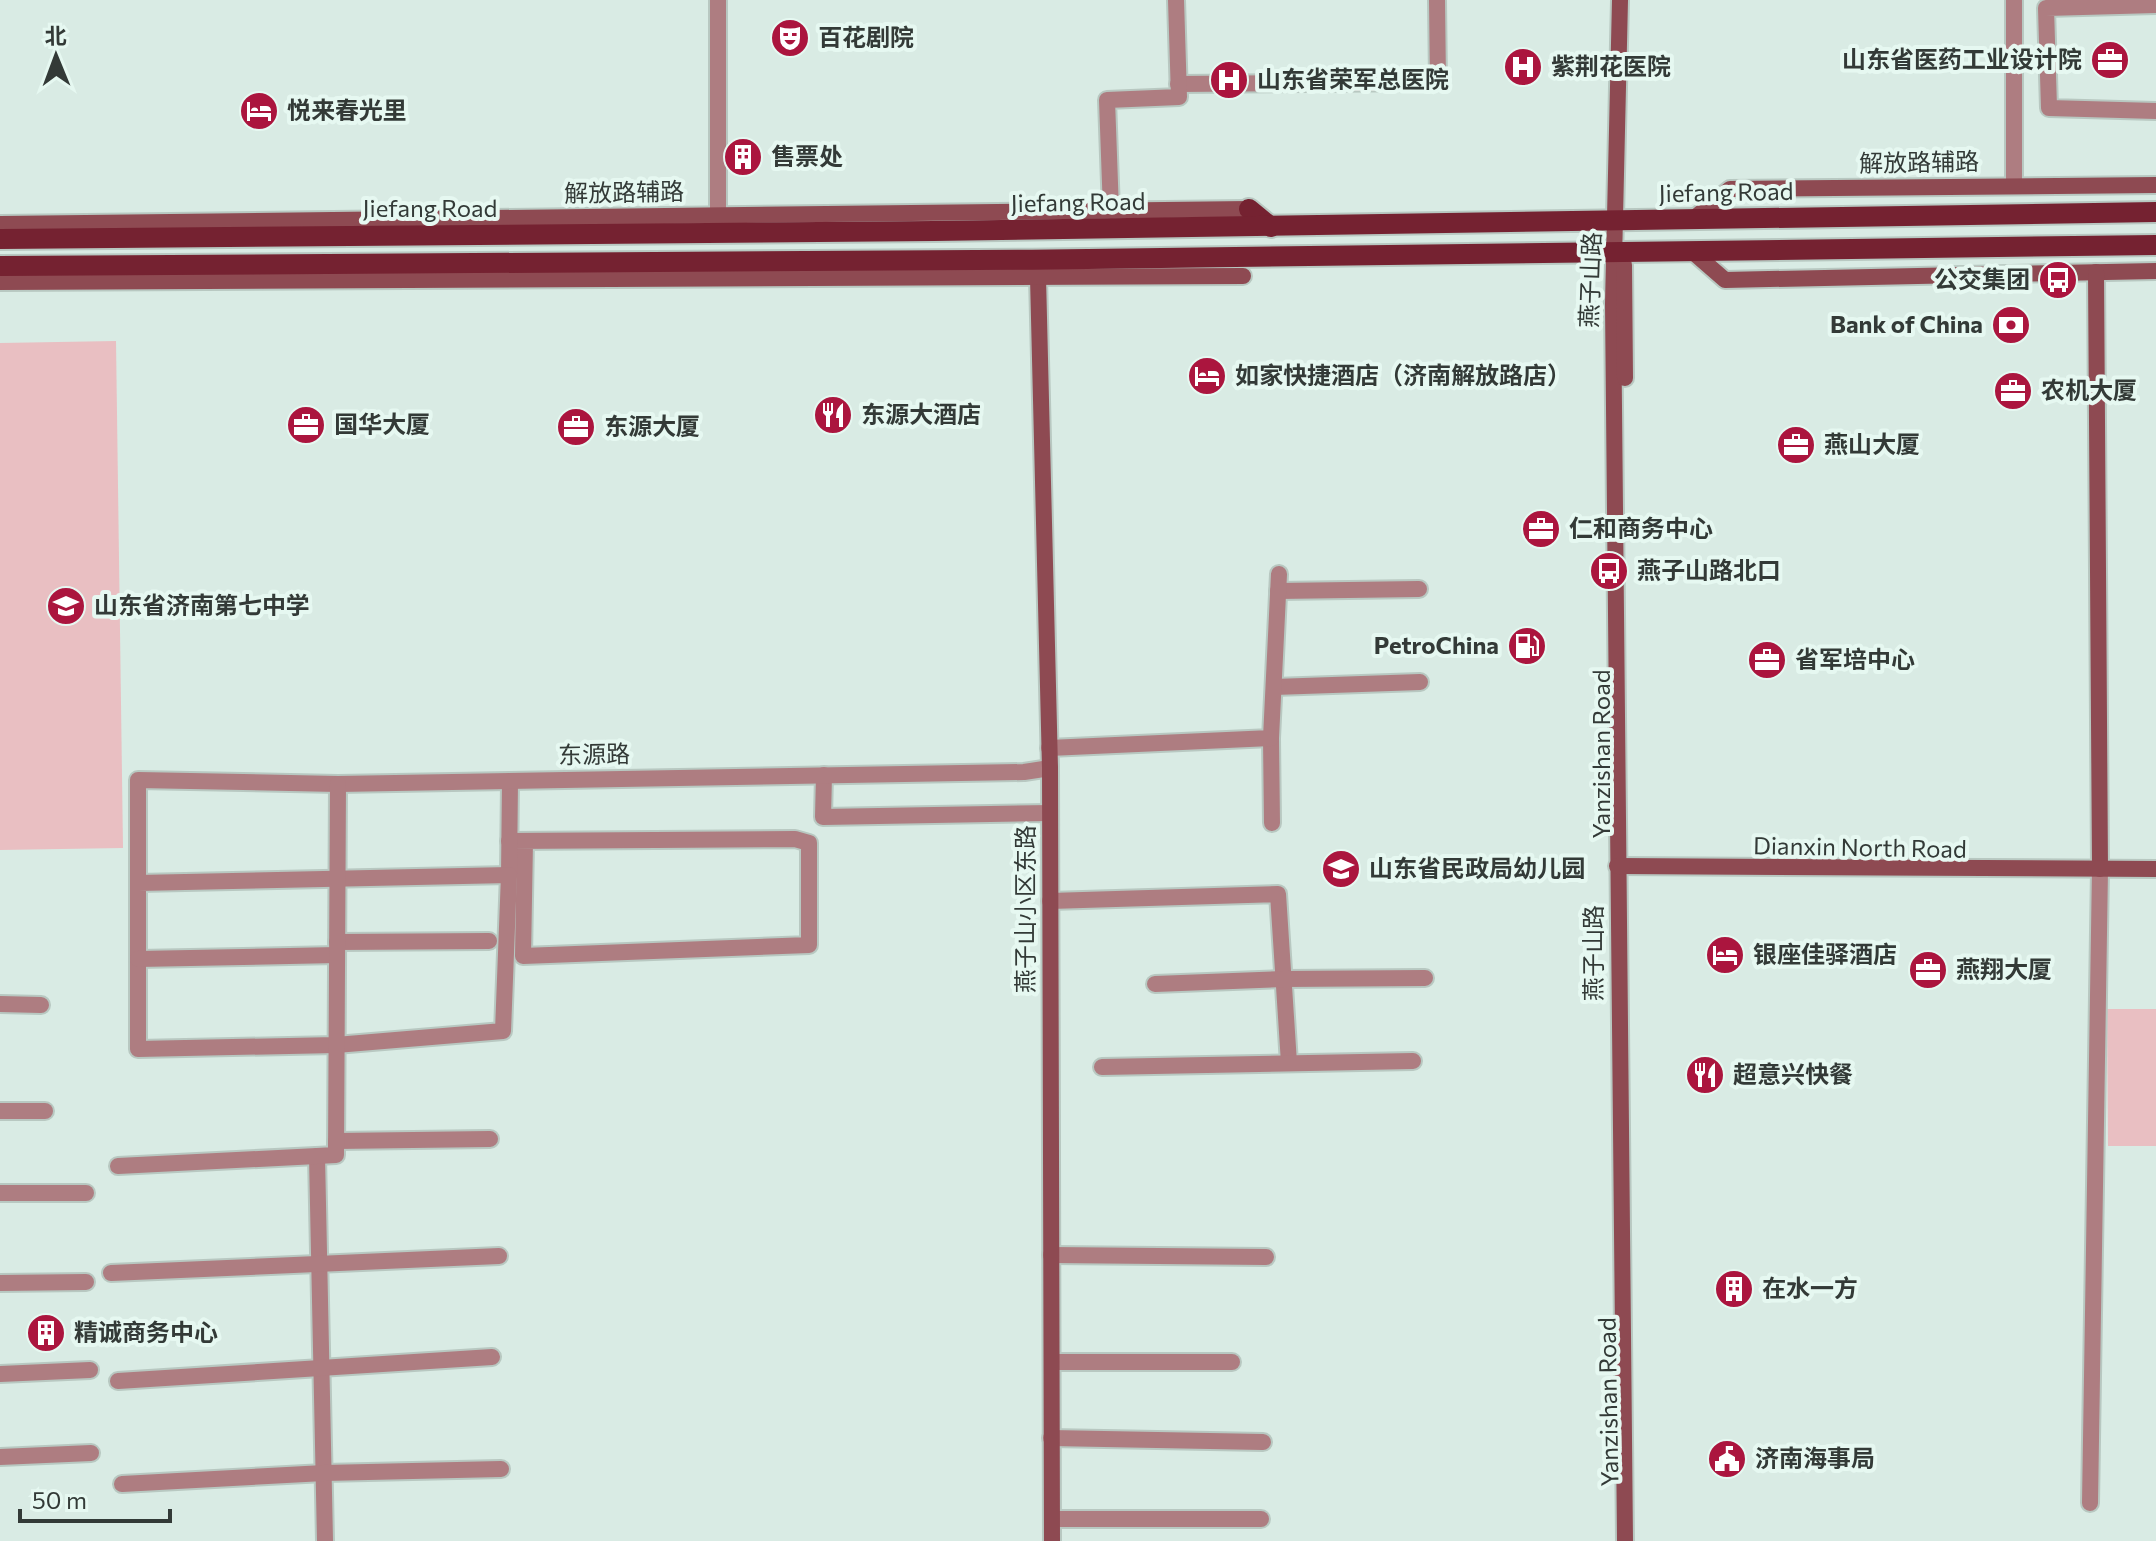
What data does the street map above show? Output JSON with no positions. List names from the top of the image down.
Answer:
{
  "streets": {
    "main road": ["Jiefang Road"],
    "street": [
      "解放路辅路",
      "燕子山路",
      "Yanzishan Road",
      "东源路",
      "Dianxin North Road",
      "燕子山小区东路"
    ]
  },
  "crossings": [
    ["解放路辅路", "Jiefang Road"],
    ["Jiefang Road", "燕子山路"],
    ["燕子山路", "Yanzishan Road"],
    ["燕子山路", "Dianxin North Road"],
    ["Yanzishan Road", "Dianxin North Road"],
    ["东源路", "燕子山小区东路"]
  ],
  "places": {
    "theatre": ["百花剧院"],
    "office": [
      "山东省医药工业设计院",
      "农机大厦",
      "国华大厦",
      "东源大厦",
      "燕山大厦",
      "仁和商务中心",
      "省军培中心",
      "燕翔大厦"
    ],
    "hospital": ["紫荆花医院", "山东省荣军总医院"],
    "hotel": ["悦来春光里", "如家快捷酒店（济南解放路店）", "银座佳驿酒店"],
    "building": ["售票处", "在水一方", "精诚商务中心"],
    "bus stop": ["公交集团", "燕子山路北口"],
    "bank": ["Bank of China"],
    "restaurant": ["东源大酒店", "超意兴快餐"],
    "school or university": ["山东省济南第七中学", "山东省民政局幼儿园"],
    "fuel station": ["PetroChina"],
    "public building": ["济南海事局"]
  },
  "scale_bar": "50 m",
  "north": "top"
}
